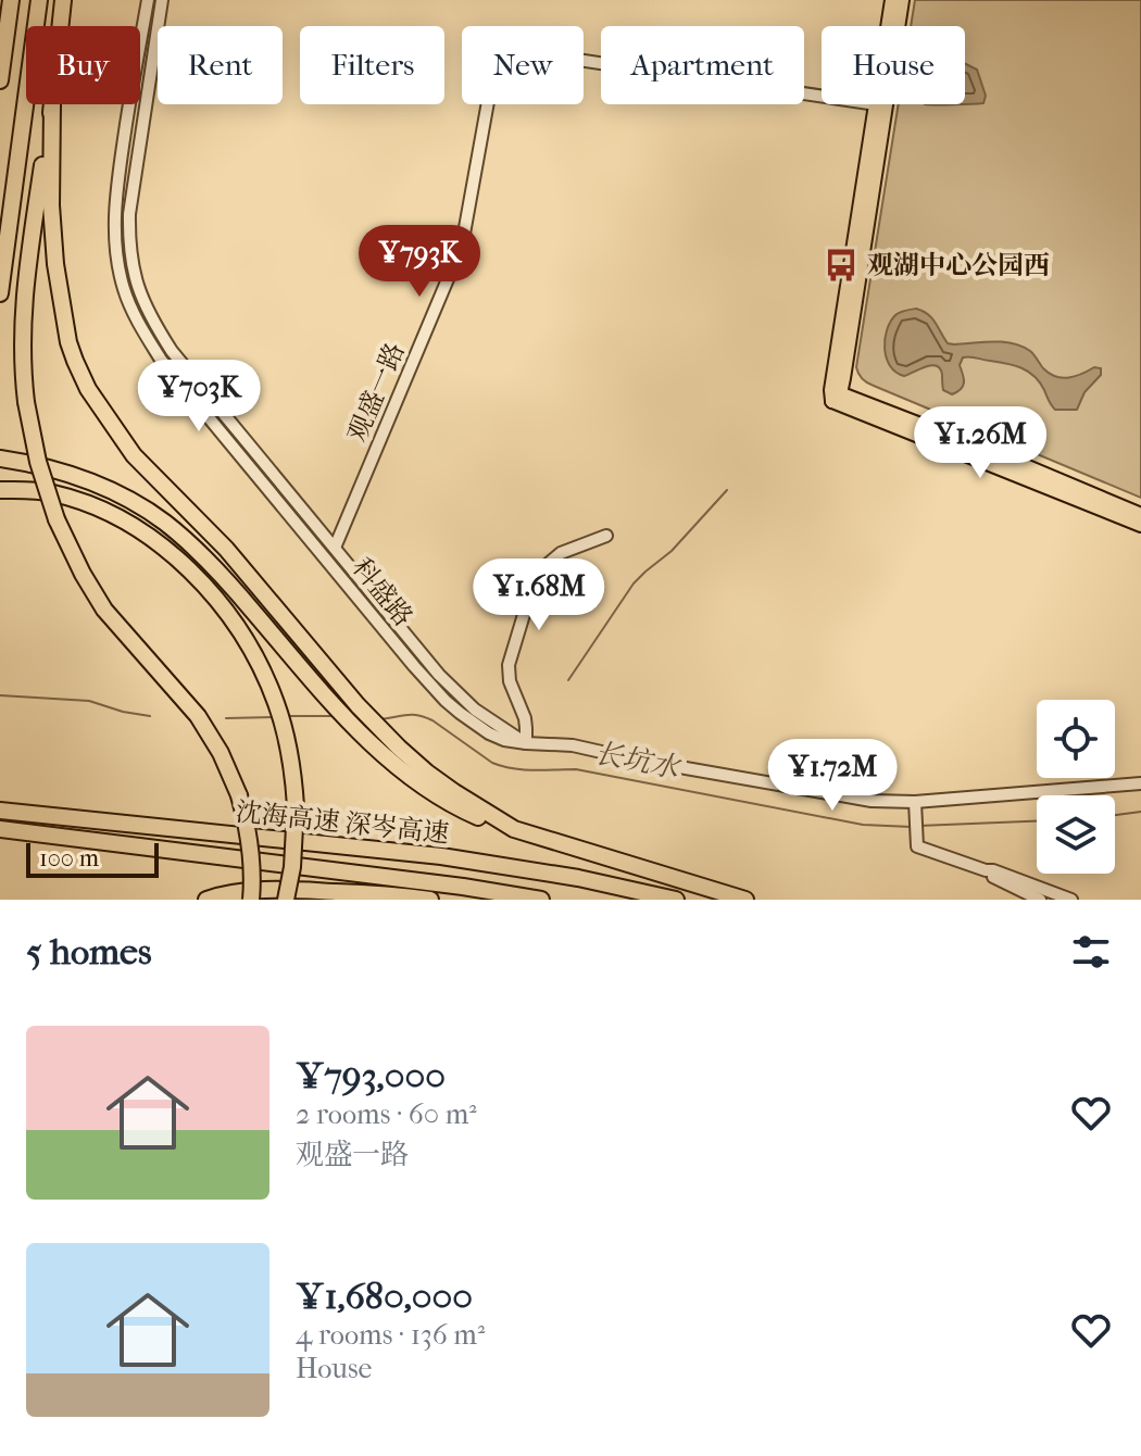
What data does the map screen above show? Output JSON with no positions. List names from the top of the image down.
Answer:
{
  "streets": {
    "highway": ["沈海高速 深岑高速"],
    "street": ["观盛一路", "科盛路"]
  },
  "crossings": [
    ["观盛一路", "科盛路"]
  ],
  "water": ["长坑水"],
  "places": {
    "bus stop": ["观湖中心公园西"]
  },
  "scale_bar": "100 m",
  "page": {
    "chip": [
      "Buy",
      "Rent",
      "Filters",
      "New",
      "Apartment",
      "House"
    ],
    "price": [
      "¥793K",
      "¥703K",
      "¥1.26M",
      "¥1.68M",
      "¥1.72M"
    ],
    "scale": "100 m",
    "heading": "5 homes",
    "list": [
      {
        "name": "¥793,000",
        "note": "2 rooms · 60 m² · 观盛一路"
      },
      {
        "name": "¥1,680,000",
        "note": "4 rooms · 136 m² · House"
      }
    ]
  }
}
